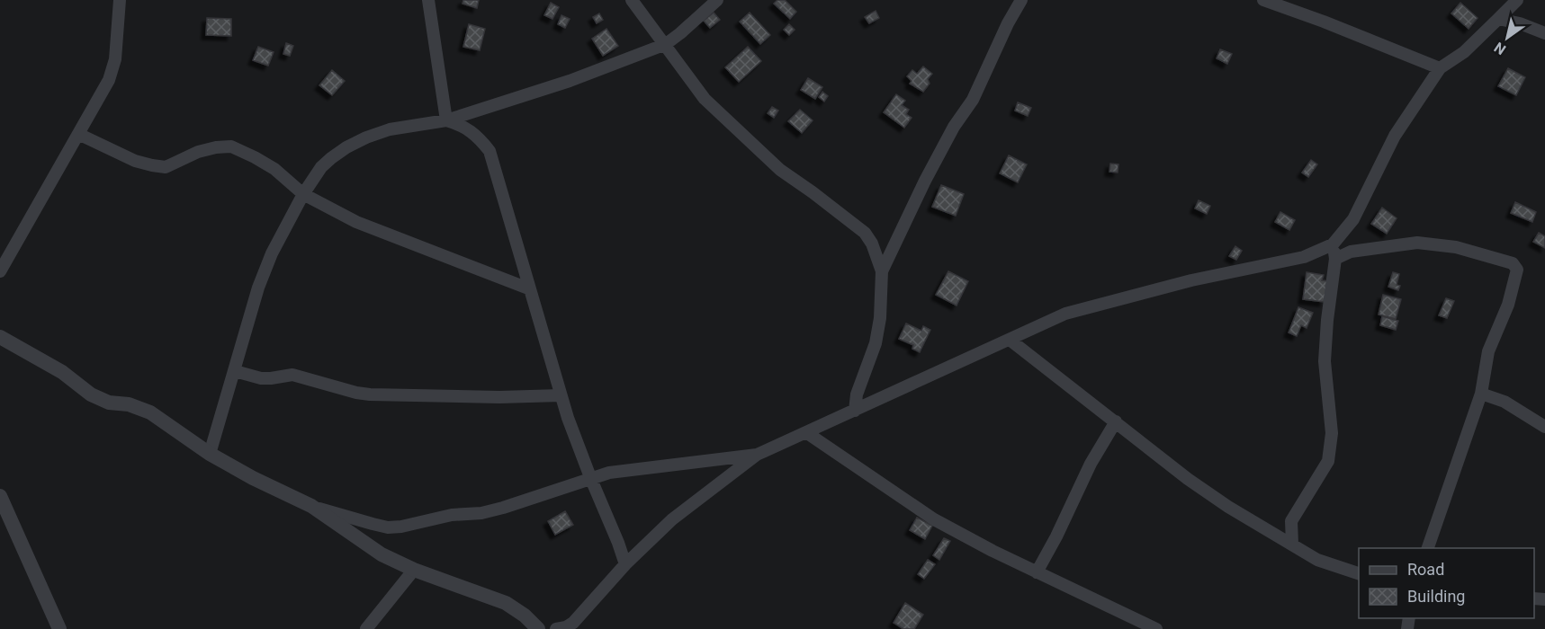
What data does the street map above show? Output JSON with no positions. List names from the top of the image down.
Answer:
{
  "legend": ["Road", "Building"],
  "north": "bottom left"
}
